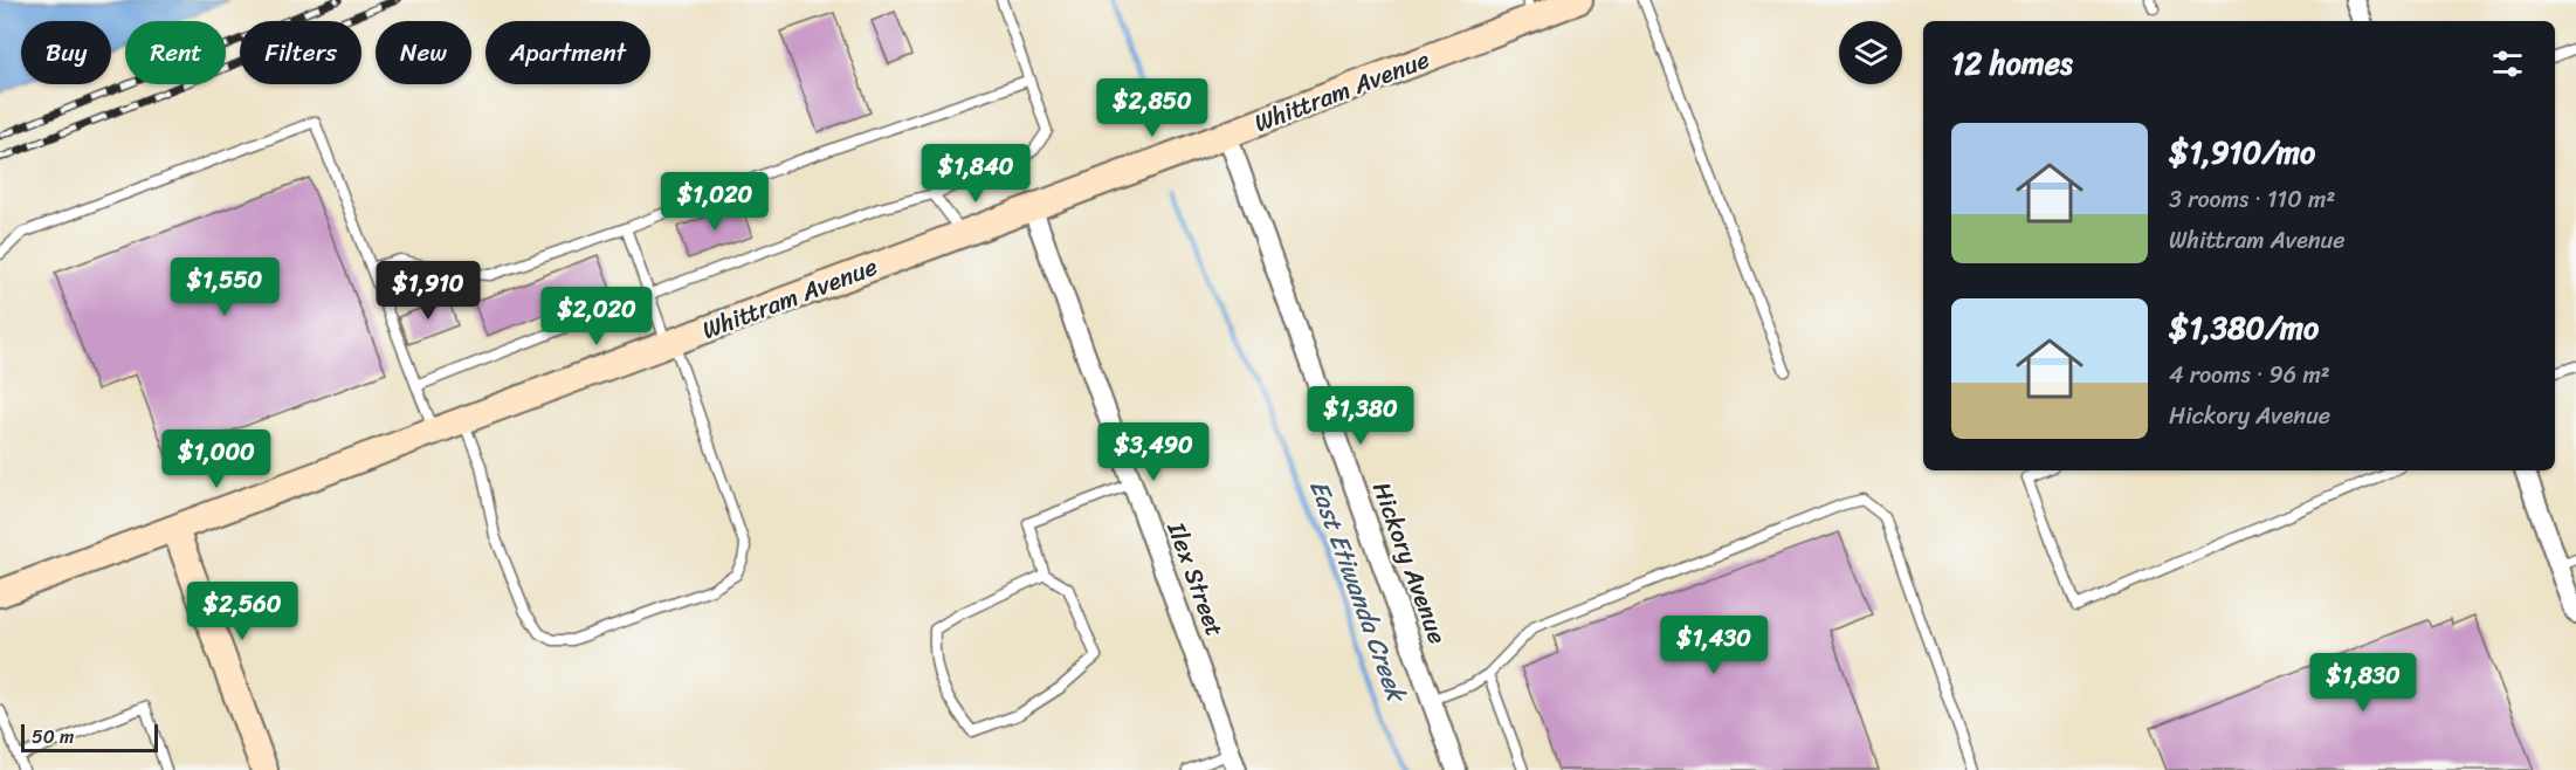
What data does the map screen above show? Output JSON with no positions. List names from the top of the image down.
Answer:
{
  "streets": {
    "street": ["Whittram Avenue", "Hickory Avenue", "Ilex Street"]
  },
  "crossings": [
    ["Whittram Avenue", "Hickory Avenue"],
    ["Whittram Avenue", "Ilex Street"]
  ],
  "water": ["East Etiwanda Creek"],
  "scale_bar": "50 m",
  "page": {
    "chip": [
      "Buy",
      "Rent",
      "Filters",
      "New",
      "Apartment"
    ],
    "heading": "12 homes",
    "price": [
      "$2,850",
      "$1,840",
      "$1,020",
      "$1,550",
      "$1,910",
      "$2,020",
      "$1,380",
      "$3,490",
      "$1,000",
      "$2,560",
      "$1,430",
      "$1,830"
    ],
    "list": [
      {
        "name": "$1,910/mo",
        "note": "3 rooms · 110 m² · Whittram Avenue"
      },
      {
        "name": "$1,380/mo",
        "note": "4 rooms · 96 m² · Hickory Avenue"
      }
    ],
    "scale": "50 m"
  }
}
